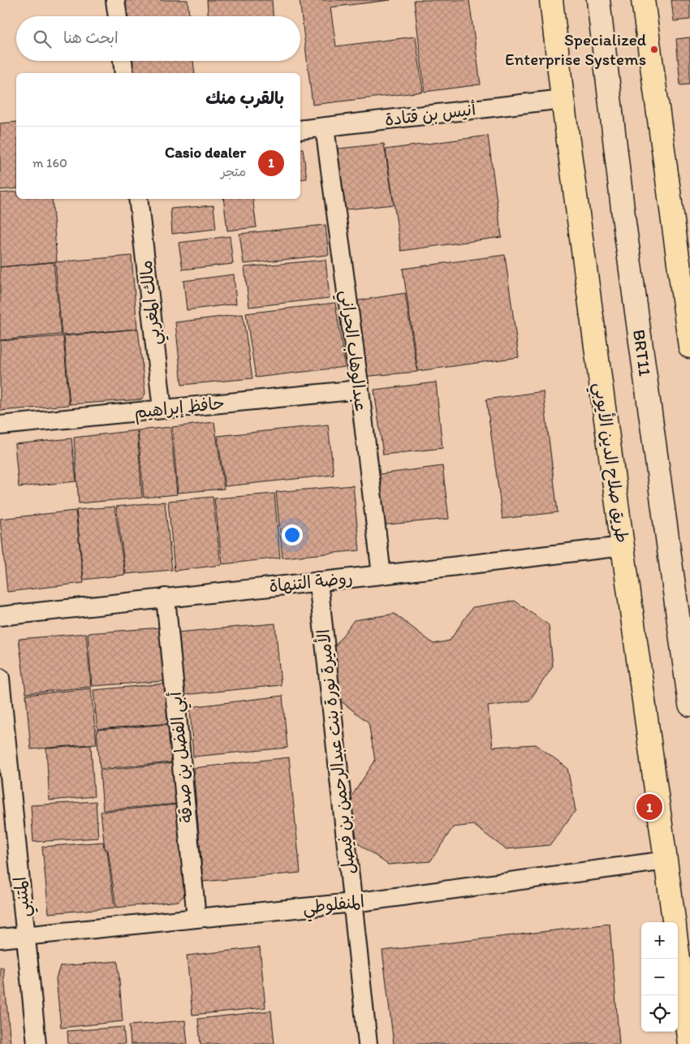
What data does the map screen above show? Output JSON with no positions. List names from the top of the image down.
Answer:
{
  "streets": {
    "main road": ["BRT11", "طريق صلاح الدين الأيوبي"],
    "street": [
      "أنيس بن قتادة",
      "مالك المغربي",
      "عبدالوهاب الحراني",
      "حافظ إبراهيم",
      "روضة التنهاة",
      "الأميرة نورة بنت عبدالرحمن بن فيصل",
      "أبي الفضل بن صدقة",
      "المتنبي",
      "المنفلوطي"
    ]
  },
  "crossings": [
    ["أنيس بن قتادة", "عبدالوهاب الحراني"],
    ["أنيس بن قتادة", "طريق صلاح الدين الأيوبي"],
    ["مالك المغربي", "حافظ إبراهيم"],
    ["عبدالوهاب الحراني", "حافظ إبراهيم"],
    ["عبدالوهاب الحراني", "روضة التنهاة"],
    ["طريق صلاح الدين الأيوبي", "روضة التنهاة"],
    ["طريق صلاح الدين الأيوبي", "المنفلوطي"],
    ["روضة التنهاة", "الأميرة نورة بنت عبدالرحمن بن فيصل"],
    ["روضة التنهاة", "أبي الفضل بن صدقة"],
    ["الأميرة نورة بنت عبدالرحمن بن فيصل", "المنفلوطي"],
    ["أبي الفضل بن صدقة", "المنفلوطي"],
    ["المتنبي", "المنفلوطي"]
  ],
  "places": ["Specialized Enterprise Systems"],
  "page": {
    "search": "ابحث هنا",
    "heading": "بالقرب منك",
    "list": [
      {
        "mark": "1",
        "name": "Casio dealer",
        "note": "متجر",
        "value": "160 m"
      }
    ],
    "pins": "1",
    "map_buttons": ["+", "−"]
  }
}
